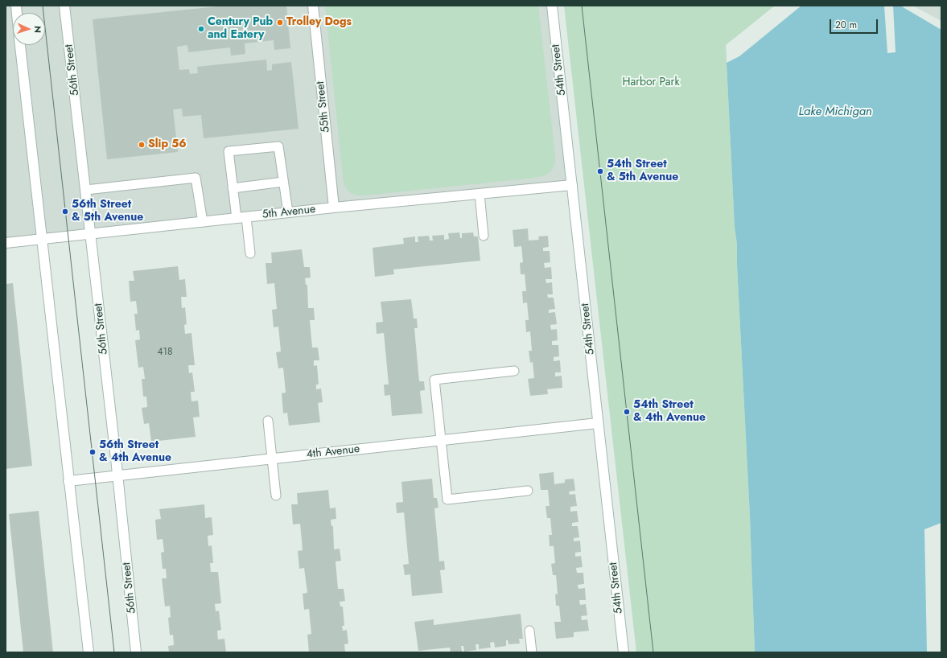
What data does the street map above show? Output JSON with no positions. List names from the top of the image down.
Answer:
{
  "streets": {
    "street": [
      "56th Street",
      "54th Street",
      "55th Street",
      "5th Avenue",
      "4th Avenue"
    ]
  },
  "crossings": [
    ["56th Street", "5th Avenue"],
    ["56th Street", "4th Avenue"],
    ["54th Street", "5th Avenue"],
    ["54th Street", "4th Avenue"],
    ["55th Street", "5th Avenue"]
  ],
  "water": ["Lake Michigan"],
  "parks": ["Harbor Park"],
  "places": [
    "Trolley Dogs",
    "Century Pub and Eatery",
    "Slip 56",
    "54th Street & 5th Avenue",
    "56th Street & 5th Avenue",
    "54th Street & 4th Avenue",
    "56th Street & 4th Avenue"
  ],
  "house_numbers": ["418"],
  "scale_bar": "20 m",
  "north": "right"
}
